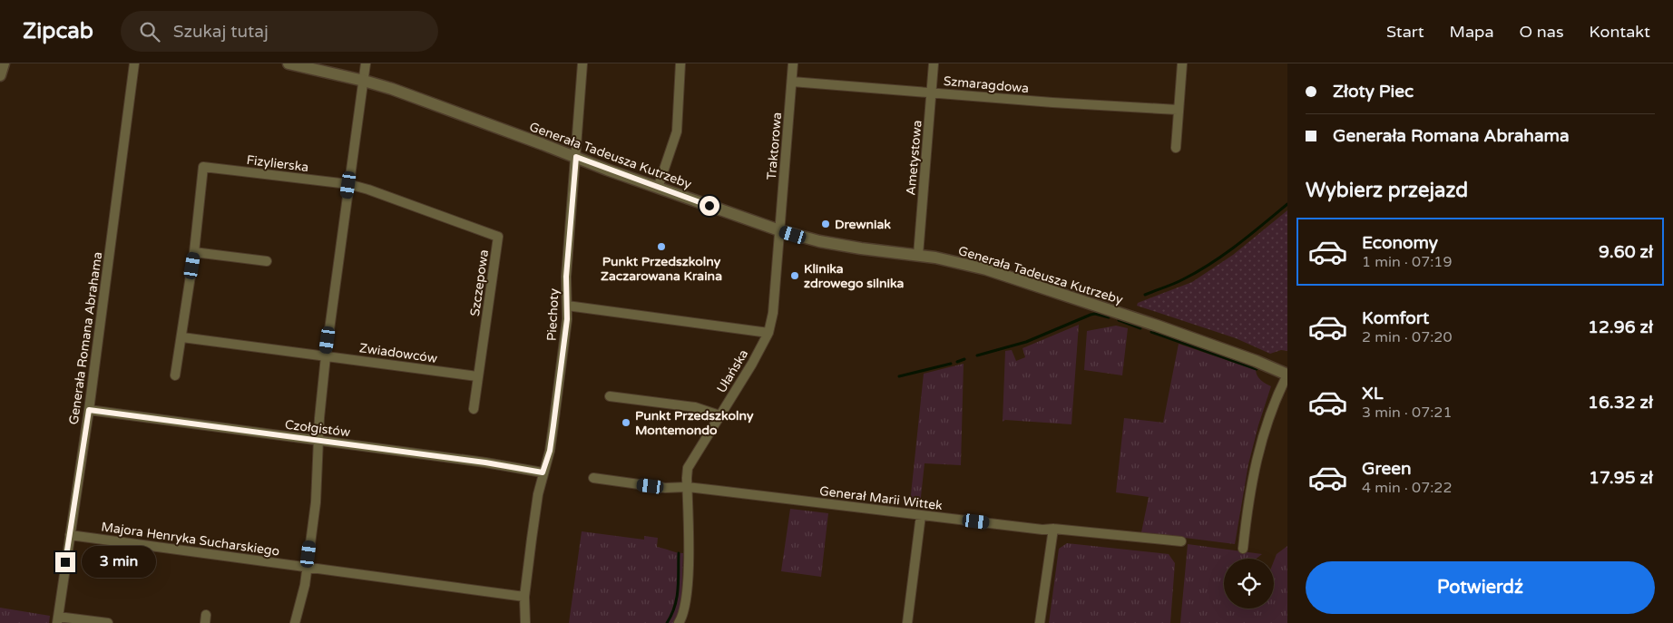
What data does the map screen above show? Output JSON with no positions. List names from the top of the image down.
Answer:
{
  "streets": {
    "street": [
      "Szmaragdowa",
      "Traktorowa",
      "Generała Tadeusza Kutrzeby",
      "Ametystowa",
      "Fizylierska",
      "Szczepowa",
      "Piechoty",
      "Generała Romana Abrahama",
      "Zwiadowców",
      "Ułańska",
      "Czołgistów",
      "Generał Marii Wittek",
      "Majora Henryka Sucharskiego"
    ]
  },
  "crossings": [
    ["Szmaragdowa", "Traktorowa"],
    ["Szmaragdowa", "Ametystowa"],
    ["Traktorowa", "Generała Tadeusza Kutrzeby"],
    ["Traktorowa", "Ułańska"],
    ["Generała Tadeusza Kutrzeby", "Ametystowa"],
    ["Generała Tadeusza Kutrzeby", "Piechoty"],
    ["Generała Tadeusza Kutrzeby", "Ułańska"],
    ["Fizylierska", "Szczepowa"],
    ["Szczepowa", "Zwiadowców"],
    ["Piechoty", "Czołgistów"],
    ["Piechoty", "Majora Henryka Sucharskiego"],
    ["Generała Romana Abrahama", "Czołgistów"],
    ["Generała Romana Abrahama", "Majora Henryka Sucharskiego"],
    ["Ułańska", "Generał Marii Wittek"]
  ],
  "places": [
    "Drewniak",
    "Punkt Przedszkolny Zaczarowana Kraina",
    "Klinika zdrowego silnika",
    "Punkt Przedszkolny Montemondo"
  ],
  "page": {
    "header": "Zipcab",
    "search": "Szukaj tutaj",
    "nav": [
      "Start",
      "Mapa",
      "O nas",
      "Kontakt"
    ],
    "banner": ["Złoty Piec", "Generała Romana Abrahama"],
    "heading": "Wybierz przejazd",
    "list": [
      {
        "name": "Economy",
        "note": "1 min · 07:19",
        "value": "9.60 zł"
      },
      {
        "name": "Komfort",
        "note": "2 min · 07:20",
        "value": "12.96 zł"
      },
      {
        "name": "XL",
        "note": "3 min · 07:21",
        "value": "16.32 zł"
      },
      {
        "name": "Green",
        "note": "4 min · 07:22",
        "value": "17.95 zł"
      }
    ],
    "bubble": "3 min",
    "buttons": "Potwierdź"
  }
}
